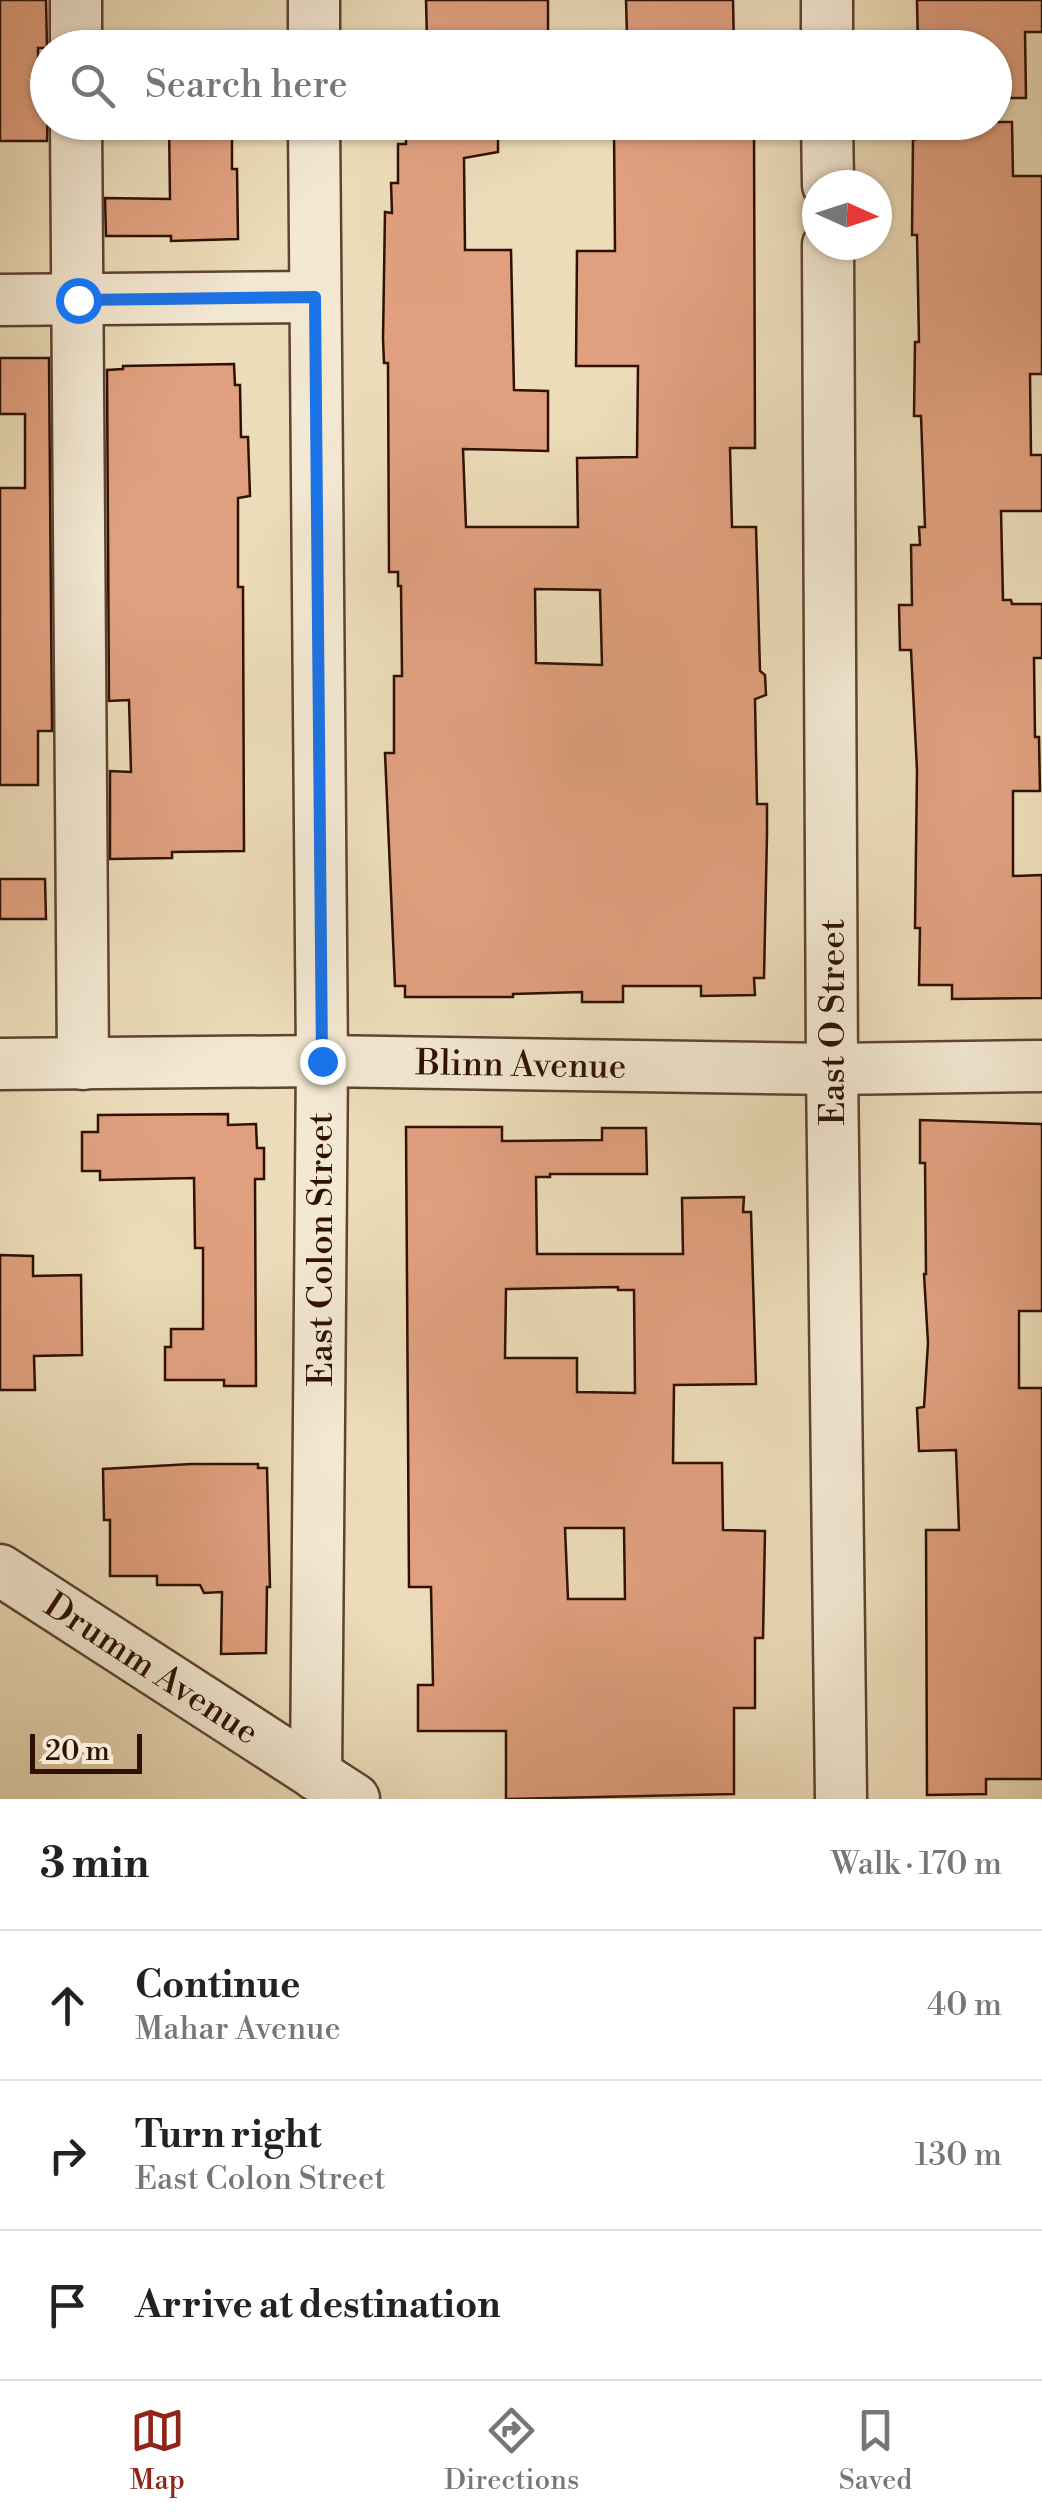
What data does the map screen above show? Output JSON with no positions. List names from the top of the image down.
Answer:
{
  "streets": {
    "street": [
      "East O Street",
      "Blinn Avenue",
      "East Colon Street",
      "Drumm Avenue"
    ]
  },
  "crossings": [
    ["East O Street", "Blinn Avenue"],
    ["Blinn Avenue", "East Colon Street"],
    ["East Colon Street", "Drumm Avenue"]
  ],
  "scale_bar": "20 m",
  "north": "right",
  "page": {
    "search": "Search here",
    "scale": "20 m",
    "heading": ["3 min", "Walk · 170 m"],
    "list": [
      ["Continue", "Mahar Avenue", "40 m"],
      ["Turn right", "East Colon Street", "130 m"],
      "Arrive at destination"
    ],
    "nav": ["Map", "Directions", "Saved"]
  }
}
